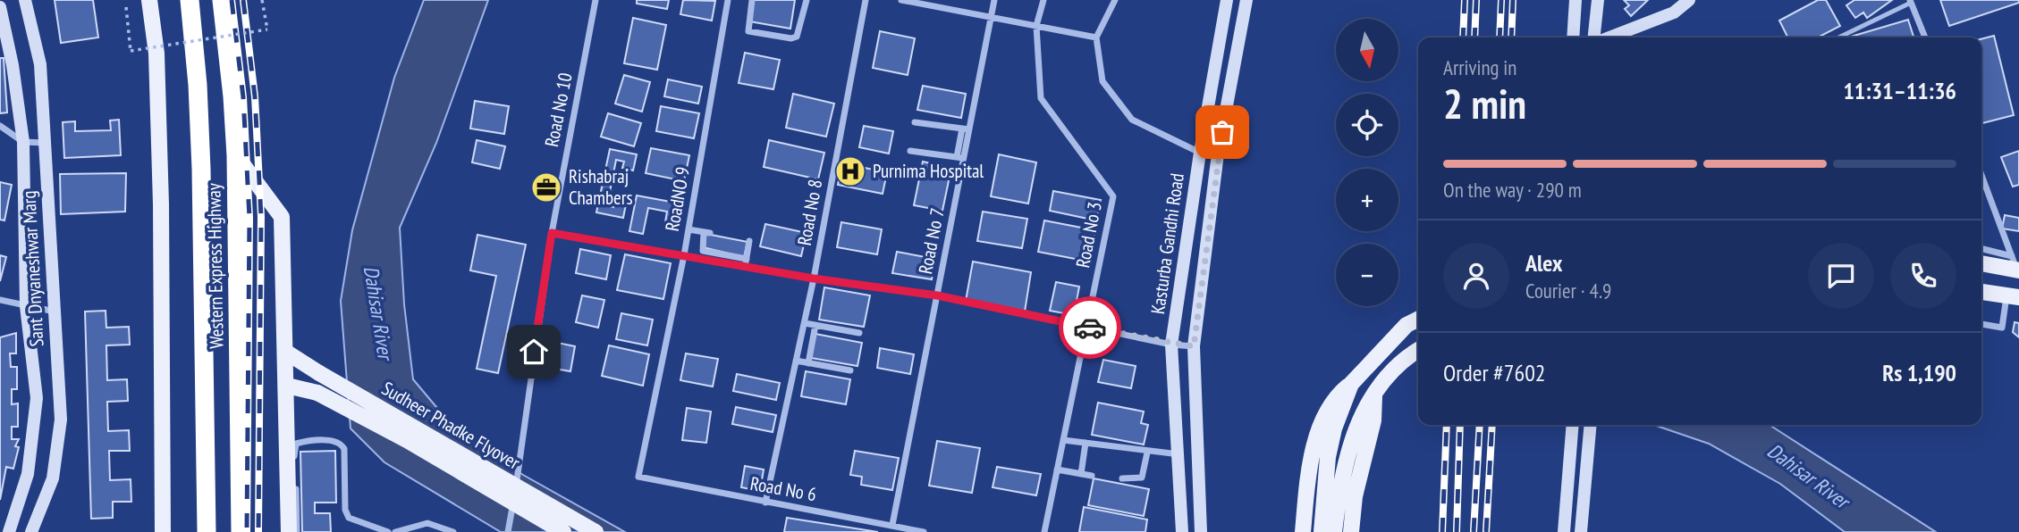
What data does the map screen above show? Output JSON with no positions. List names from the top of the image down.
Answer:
{
  "streets": {
    "highway": ["Western Express Highway"],
    "main road": ["Sudheer Phadke Flyover"],
    "street": [
      "Road No 10",
      "RoadNO 9",
      "Road No 8",
      "Road No 3",
      "Road No 7",
      "Kasturba Gandhi Road",
      "Sant Dnyaneshwar Marg",
      "Road No 6"
    ]
  },
  "crossings": [
    ["RoadNO 9", "Road No 6"],
    ["Road No 8", "Road No 6"],
    ["Road No 7", "Road No 6"]
  ],
  "water": ["Dahisar River"],
  "places": {
    "hospital": ["Purnima Hospital"],
    "office": ["Rishabraj Chambers"]
  },
  "north": "bottom",
  "page": {
    "map_buttons": ["+", "−"],
    "heading": ["2 min", "Arriving in", "11:31–11:36"],
    "panel": [
      "Alex",
      "Courier · 4.9",
      "Order #7602",
      "Rs 1,190"
    ],
    "bar": "On the way · 290 m"
  }
}
